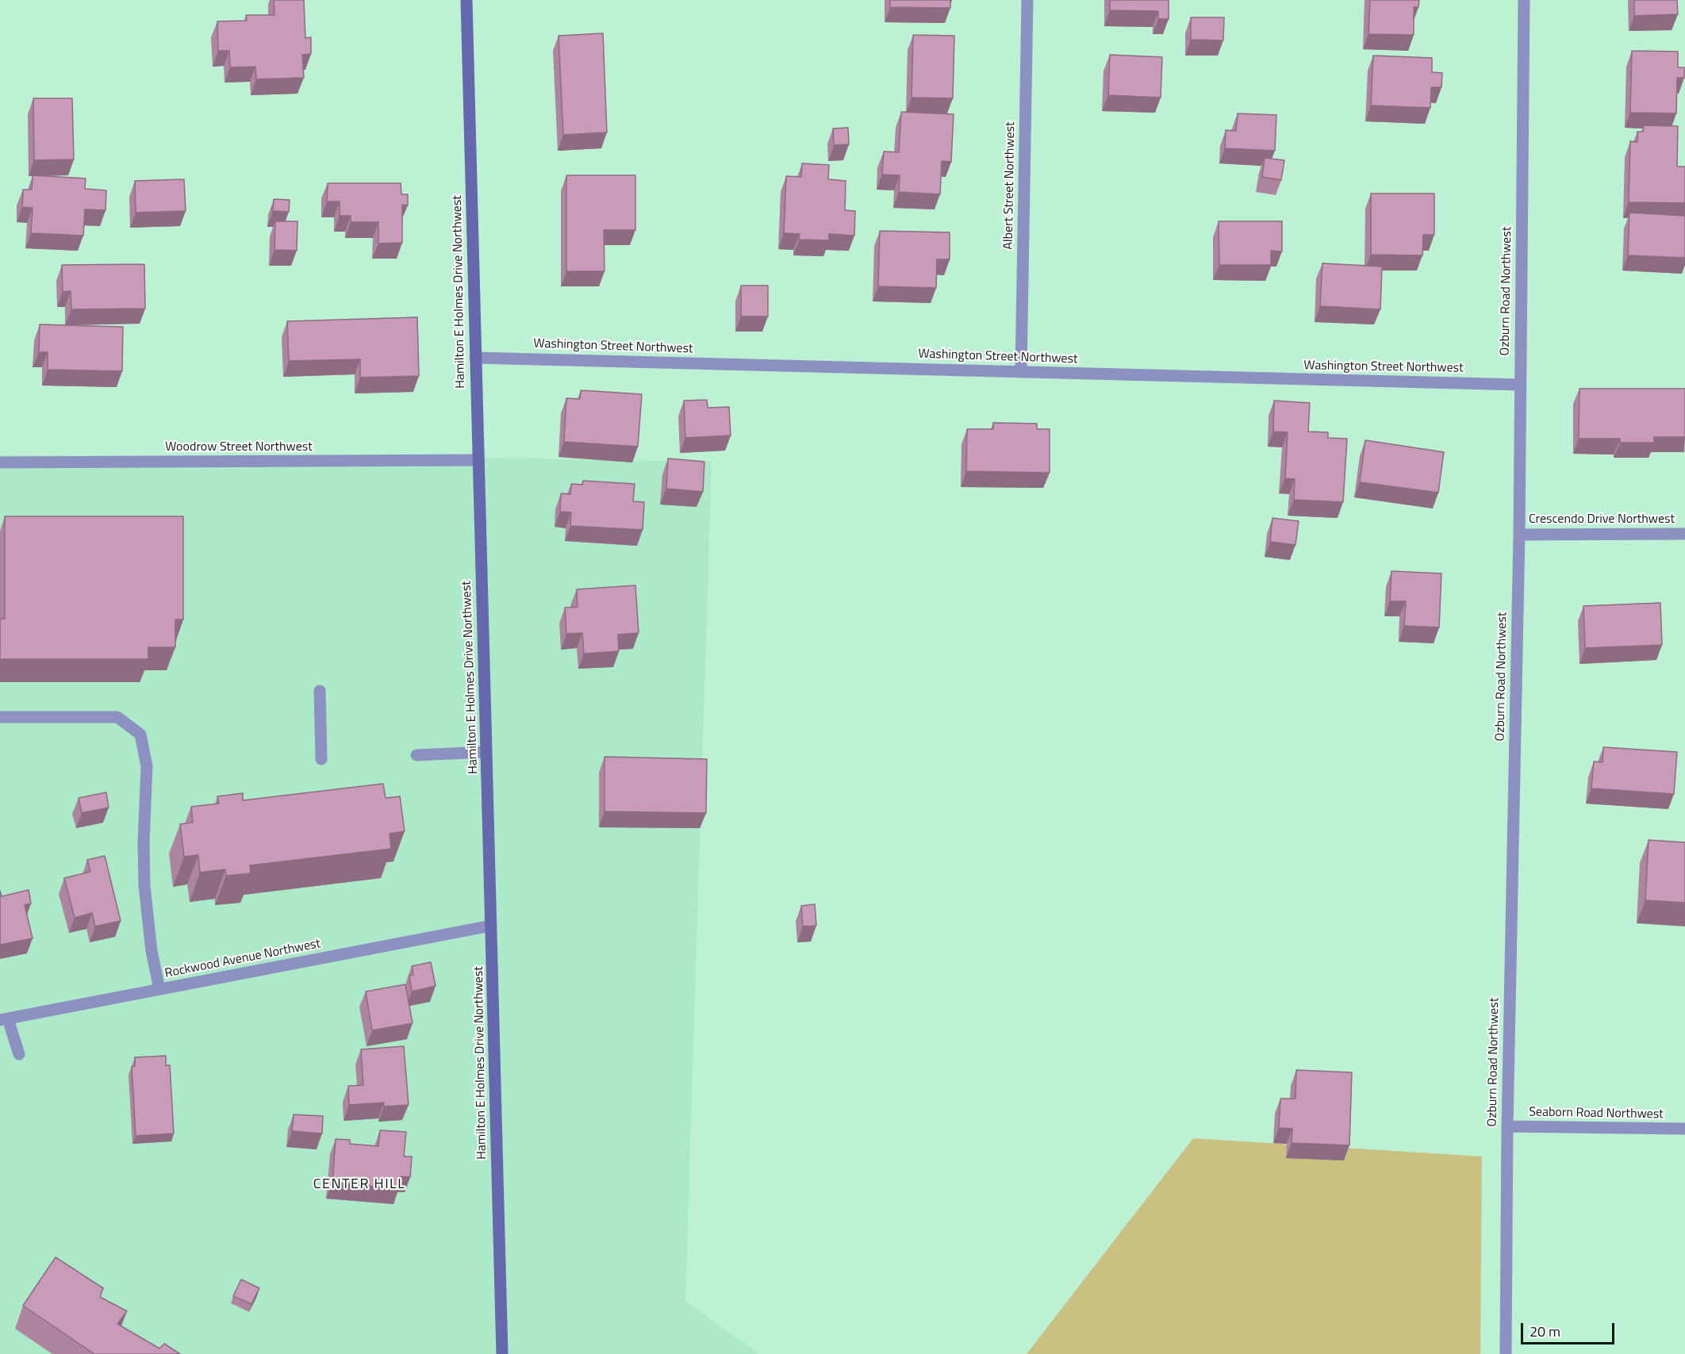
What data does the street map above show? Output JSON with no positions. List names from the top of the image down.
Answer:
{
  "streets": {
    "main road": ["Hamilton E Holmes Drive Northwest"],
    "street": [
      "Albert Street Northwest",
      "Ozburn Road Northwest",
      "Washington Street Northwest",
      "Woodrow Street Northwest",
      "Crescendo Drive Northwest",
      "Rockwood Avenue Northwest",
      "Seaborn Road Northwest"
    ]
  },
  "crossings": [
    ["Albert Street Northwest", "Washington Street Northwest"],
    ["Ozburn Road Northwest", "Washington Street Northwest"],
    ["Ozburn Road Northwest", "Crescendo Drive Northwest"],
    ["Ozburn Road Northwest", "Seaborn Road Northwest"],
    ["Hamilton E Holmes Drive Northwest", "Washington Street Northwest"],
    ["Hamilton E Holmes Drive Northwest", "Woodrow Street Northwest"],
    ["Hamilton E Holmes Drive Northwest", "Rockwood Avenue Northwest"]
  ],
  "districts": ["CENTER HILL"],
  "scale_bar": "20 m"
}
